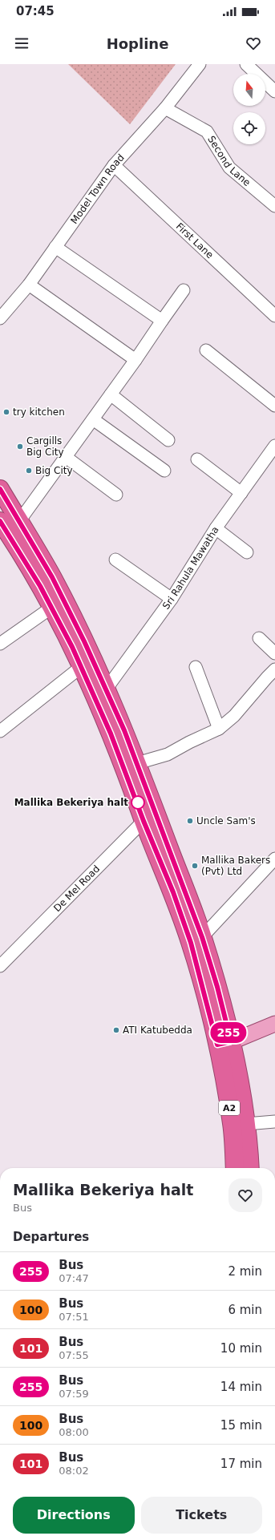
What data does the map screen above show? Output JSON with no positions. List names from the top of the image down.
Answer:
{
  "streets": {
    "highway": ["A2"],
    "street": [
      "Second Lane",
      "Model Town Road",
      "First Lane",
      "Sri Rahula Mawatha",
      "De Mel Road"
    ]
  },
  "crossings": [
    ["Second Lane", "Model Town Road"],
    ["Model Town Road", "First Lane"],
    ["Sri Rahula Mawatha", "A2"],
    ["De Mel Road", "A2"]
  ],
  "places": [
    "try kitchen",
    "Cargills Big City",
    "Big City",
    "Mallika Bekeriya halt",
    "Uncle Sam's",
    "Mallika Bakers (Pvt) Ltd",
    "ATI Katubedda"
  ],
  "lines": ["bus line 255"],
  "north": "top",
  "page": {
    "status": "07:45",
    "header": "Hopline",
    "on_map": "255",
    "heading": [
      ["Mallika Bekeriya halt", "Bus"],
      "Departures"
    ],
    "list": [
      {
        "mark": "255",
        "name": "Bus",
        "note": "07:47",
        "value": "2 min"
      },
      {
        "mark": "100",
        "name": "Bus",
        "note": "07:51",
        "value": "6 min"
      },
      {
        "mark": "101",
        "name": "Bus",
        "note": "07:55",
        "value": "10 min"
      },
      {
        "mark": "255",
        "name": "Bus",
        "note": "07:59",
        "value": "14 min"
      },
      {
        "mark": "100",
        "name": "Bus",
        "note": "08:00",
        "value": "15 min"
      },
      {
        "mark": "101",
        "name": "Bus",
        "note": "08:02",
        "value": "17 min"
      }
    ],
    "buttons": ["Directions", "Tickets"]
  }
}
